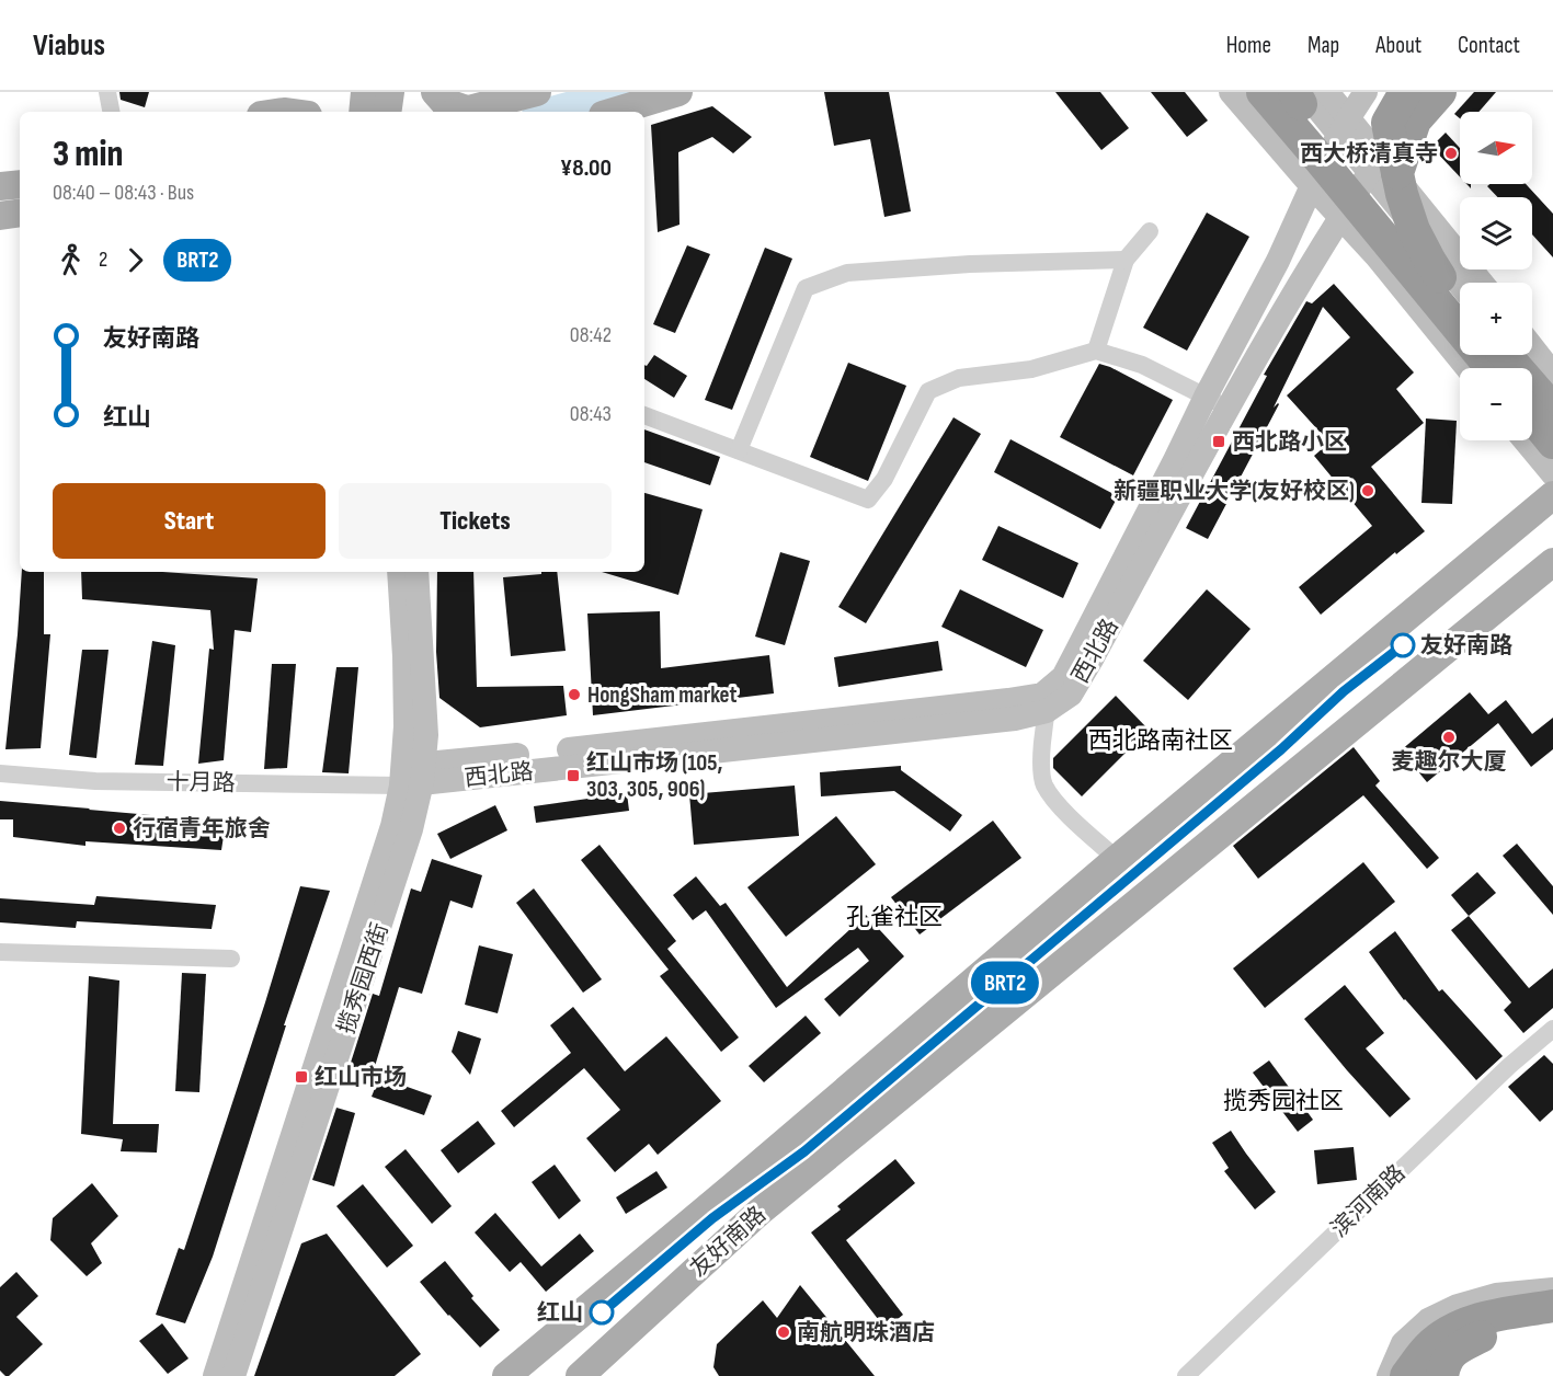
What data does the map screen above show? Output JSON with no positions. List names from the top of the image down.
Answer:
{
  "streets": {
    "main road": ["西北路", "揽秀园西街", "友好南路"],
    "street": ["十月路", "滨河南路"]
  },
  "crossings": [
    ["西北路", "十月路"],
    ["西北路", "揽秀园西街"],
    ["十月路", "揽秀园西街"]
  ],
  "districts": ["西北路南社区", "孔雀社区", "揽秀园社区"],
  "places": {
    "other": [
      "西大桥清真寺",
      "新疆职业大学(友好校区)",
      "友好南路",
      "HongSham market",
      "麦趣尔大厦",
      "行宿青年旅舍",
      "红山",
      "南航明珠酒店"
    ],
    "transit": ["西北路小区", "红山市场 (105, 303, 305, 906)", "红山市场"]
  },
  "lines": ["bus line BRT2"],
  "north": "right",
  "page": {
    "header": "Viabus",
    "nav": [
      "Home",
      "Map",
      "About",
      "Contact"
    ],
    "on_map": "BRT2",
    "map_buttons": ["+", "−"],
    "heading": ["3 min", "08:40 – 08:43 · Bus", "¥8.00"],
    "legs": ["2", "BRT2"],
    "list": [
      {
        "name": "友好南路",
        "value": "08:42"
      },
      {
        "name": "红山",
        "value": "08:43"
      }
    ],
    "buttons": ["Start", "Tickets"]
  }
}
